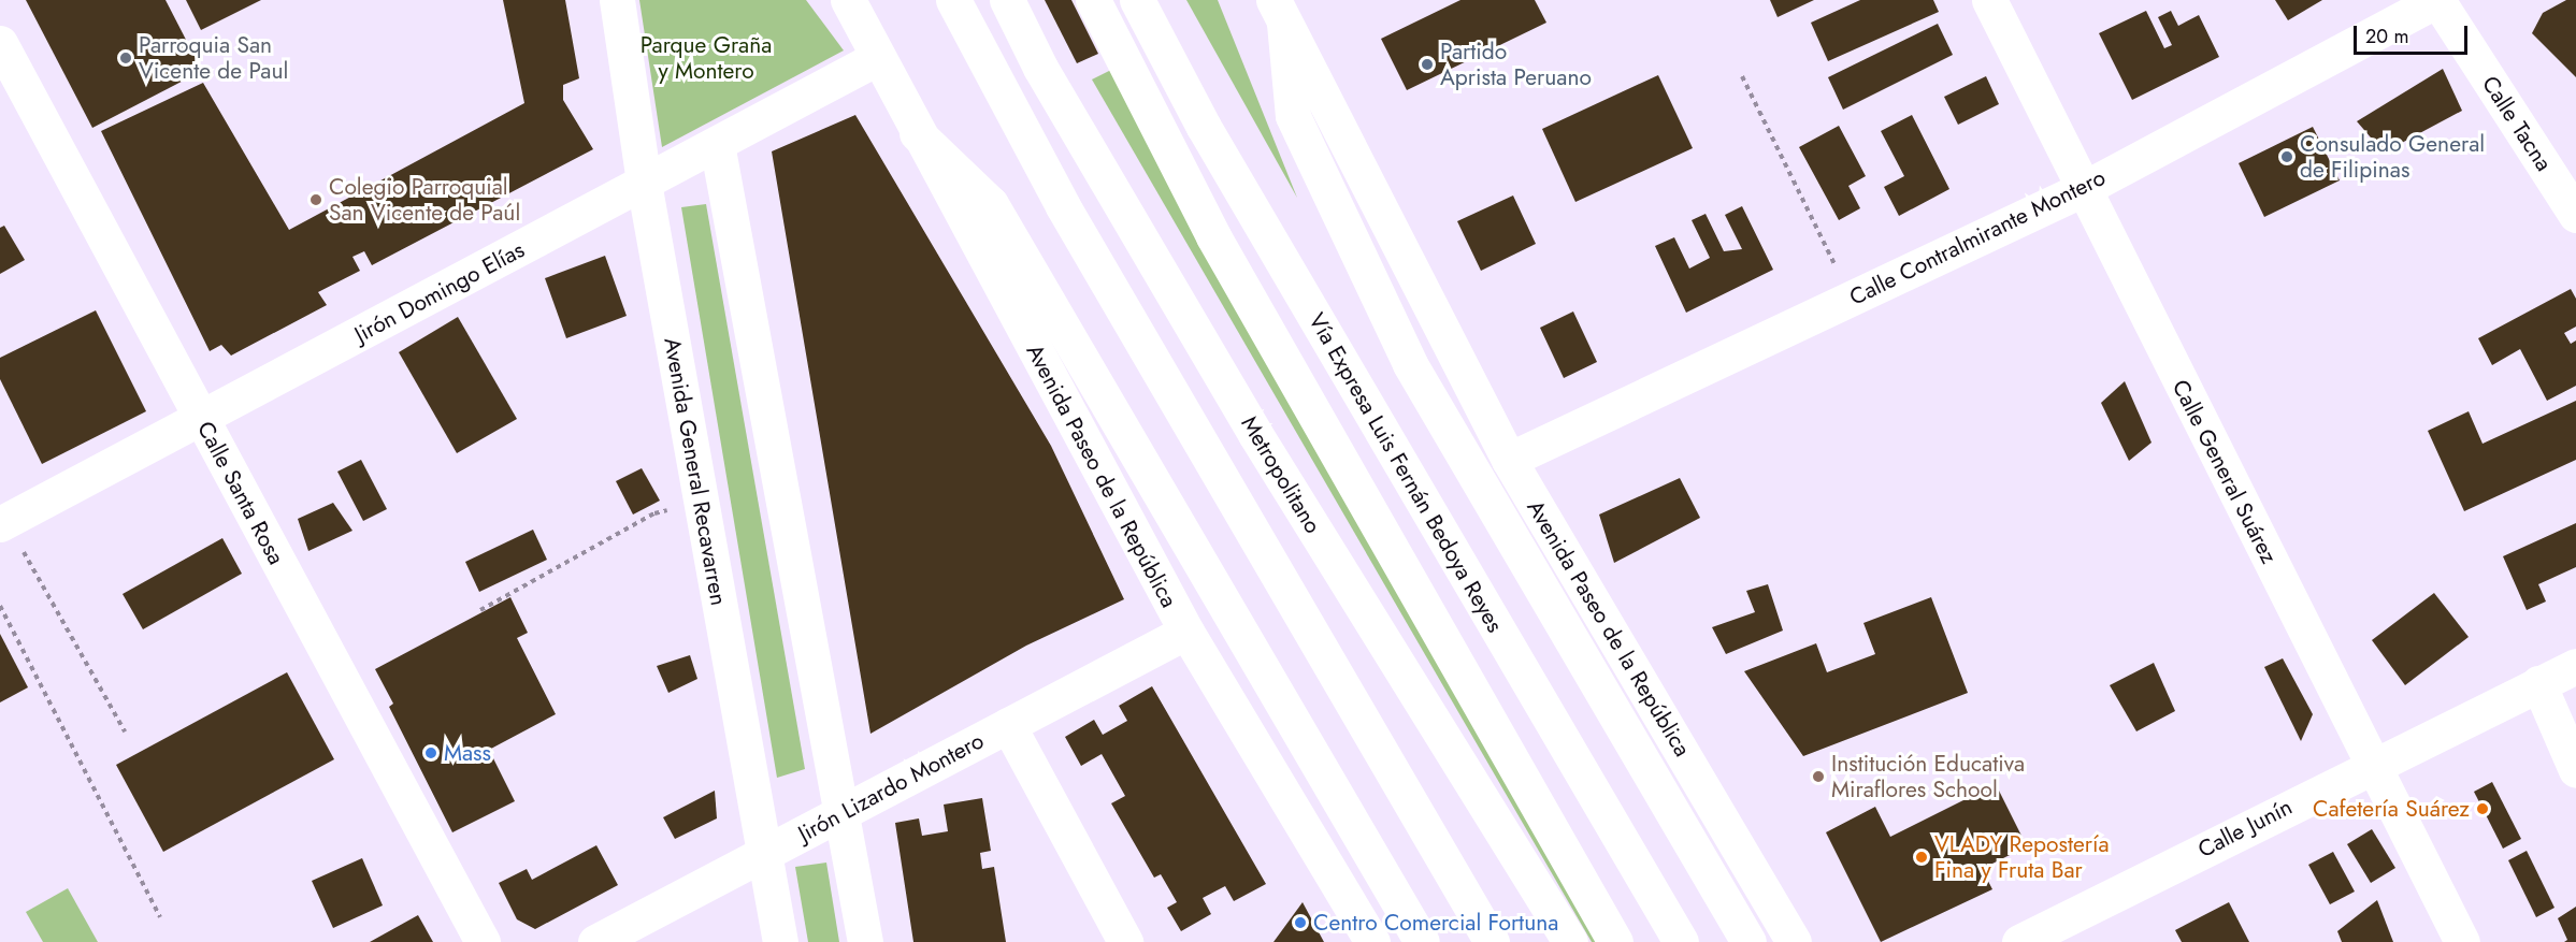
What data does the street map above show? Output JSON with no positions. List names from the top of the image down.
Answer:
{
  "streets": {
    "main road": [
      "Calle Tacna",
      "Calle Contralmirante Montero",
      "Jirón Domingo Elías",
      "Avenida General Recavarren",
      "Calle General Suárez",
      "Vía Expresa Luis Fernán Bedoya Reyes",
      "Metropolitano",
      "Avenida Paseo de la República",
      "Calle Santa Rosa",
      "Jirón Lizardo Montero",
      "Calle Junín"
    ]
  },
  "crossings": [
    ["Calle Tacna", "Calle Contralmirante Montero"],
    ["Calle Contralmirante Montero", "Calle General Suárez"],
    ["Calle Contralmirante Montero", "Avenida Paseo de la República"],
    ["Jirón Domingo Elías", "Avenida General Recavarren"],
    ["Jirón Domingo Elías", "Avenida Paseo de la República"],
    ["Jirón Domingo Elías", "Calle Santa Rosa"],
    ["Avenida General Recavarren", "Jirón Lizardo Montero"],
    ["Calle General Suárez", "Calle Junín"],
    ["Avenida Paseo de la República", "Jirón Lizardo Montero"]
  ],
  "parks": ["Parque Graña y Montero"],
  "places": [
    "Parroquia San Vicente de Paul",
    "Partido Aprista Peruano",
    "Consulado General de Filipinas",
    "Colegio Parroquial San Vicente de Paúl",
    "Mass",
    "Institución Educativa Miraflores School",
    "Cafetería Suárez",
    "VLADY Repostería Fina y Fruta Bar",
    "Centro Comercial Fortuna"
  ],
  "scale_bar": "20 m"
}
